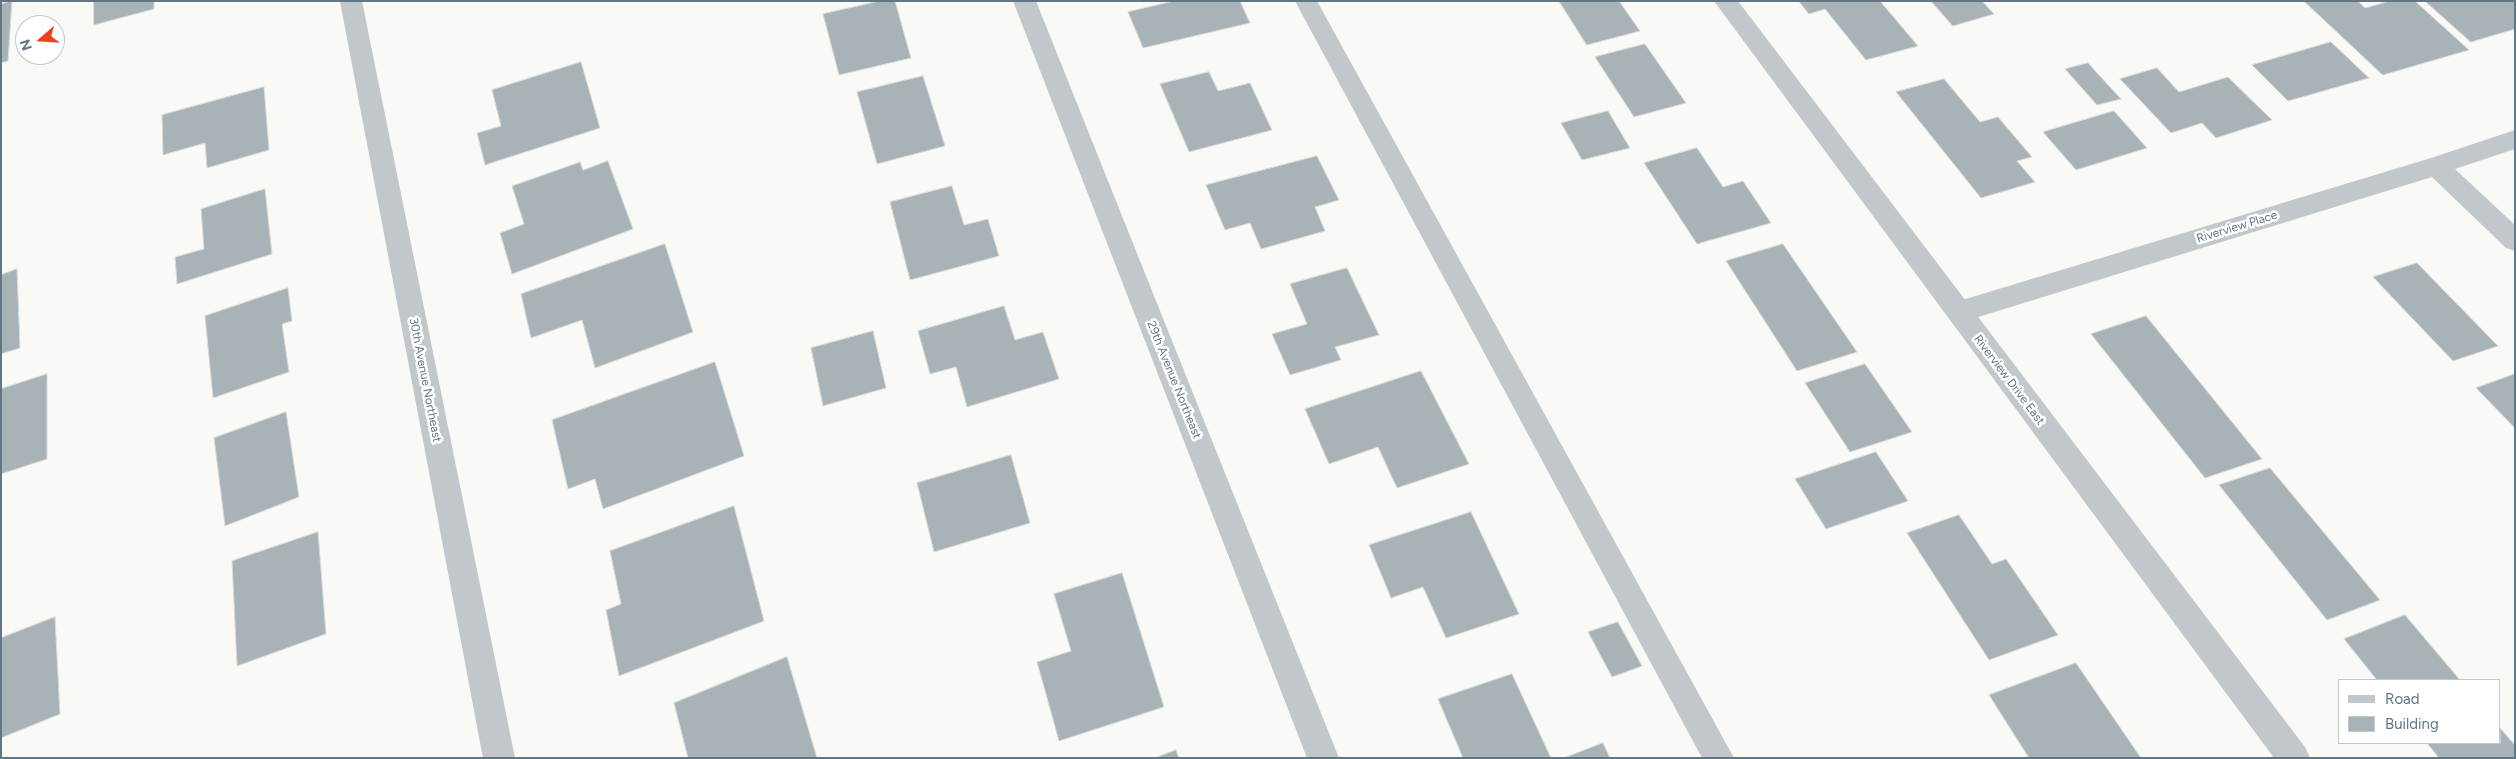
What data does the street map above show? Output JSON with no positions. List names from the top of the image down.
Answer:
{
  "streets": {
    "street": [
      "Riverview Place",
      "30th Avenue Northeast",
      "29th Avenue Northeast",
      "Riverview Drive East"
    ]
  },
  "crossings": [
    ["Riverview Place", "Riverview Drive East"]
  ],
  "legend": ["Road", "Building"],
  "north": "left"
}
